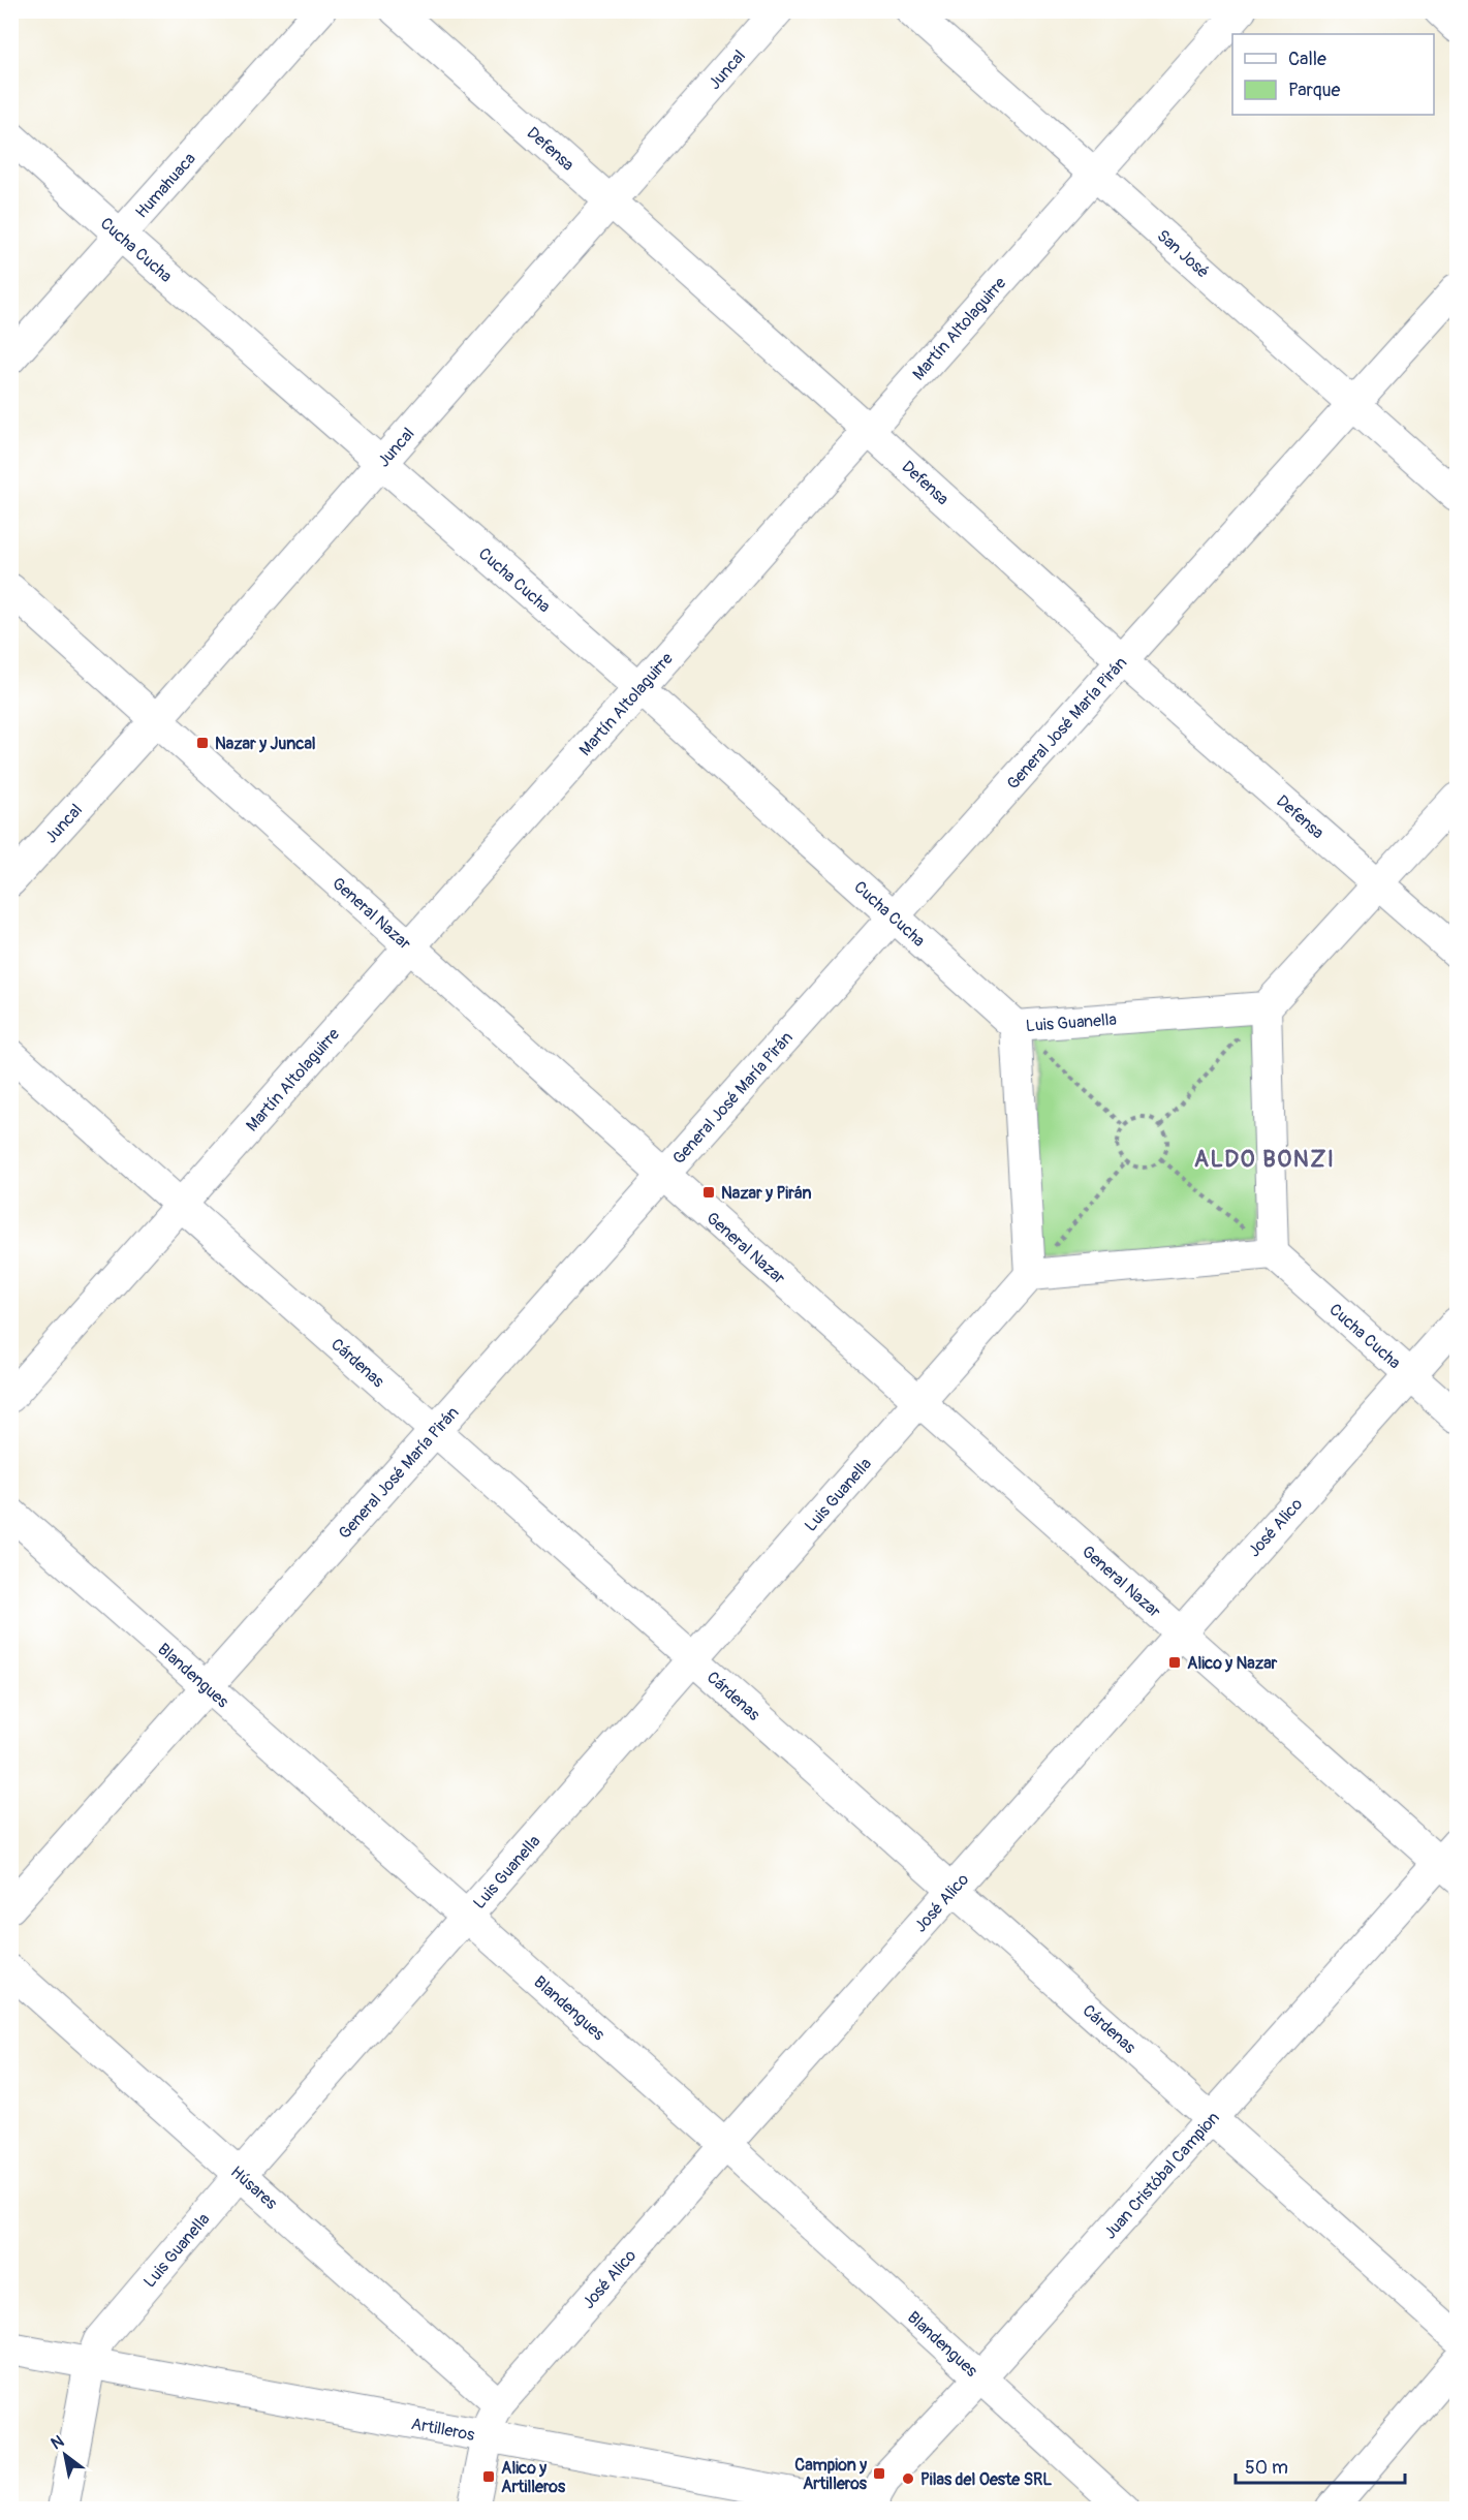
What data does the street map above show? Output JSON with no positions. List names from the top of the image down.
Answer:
{
  "streets": {
    "street": [
      "Juncal",
      "Defensa",
      "Humahuaca",
      "Cucha Cucha",
      "San José",
      "Martín Altolaguirre",
      "General José María Pirán",
      "General Nazar",
      "Luis Guanella",
      "Cárdenas",
      "José Alico",
      "Blandengues",
      "Juan Cristóbal Campion",
      "Húsares",
      "Artilleros"
    ]
  },
  "crossings": [
    ["Juncal", "Defensa"],
    ["Juncal", "Cucha Cucha"],
    ["Juncal", "General Nazar"],
    ["Defensa", "Martín Altolaguirre"],
    ["Defensa", "General José María Pirán"],
    ["Humahuaca", "Cucha Cucha"],
    ["Cucha Cucha", "Martín Altolaguirre"],
    ["Cucha Cucha", "General José María Pirán"],
    ["Cucha Cucha", "Luis Guanella"],
    ["Cucha Cucha", "José Alico"],
    ["San José", "Martín Altolaguirre"],
    ["San José", "General José María Pirán"],
    ["Martín Altolaguirre", "General Nazar"],
    ["Martín Altolaguirre", "Cárdenas"],
    ["General José María Pirán", "General Nazar"],
    ["General José María Pirán", "Cárdenas"],
    ["General José María Pirán", "Blandengues"],
    ["General Nazar", "Luis Guanella"],
    ["General Nazar", "José Alico"],
    ["General Nazar", "Juan Cristóbal Campion"],
    ["Luis Guanella", "Cárdenas"],
    ["Luis Guanella", "Blandengues"],
    ["Luis Guanella", "Húsares"],
    ["Luis Guanella", "Artilleros"],
    ["Cárdenas", "José Alico"],
    ["Cárdenas", "Juan Cristóbal Campion"],
    ["José Alico", "Blandengues"],
    ["José Alico", "Húsares"],
    ["José Alico", "Artilleros"],
    ["Blandengues", "Juan Cristóbal Campion"],
    ["Juan Cristóbal Campion", "Artilleros"]
  ],
  "districts": ["ALDO BONZI"],
  "places": {
    "transit": [
      "Nazar y Juncal",
      "Nazar y Pirán",
      "Alico y Nazar",
      "Campion y Artilleros",
      "Alico y Artilleros"
    ],
    "other": ["Pilas del Oeste SRL"]
  },
  "legend": ["Calle", "Parque"],
  "scale_bar": "50 m",
  "north": "top left"
}
